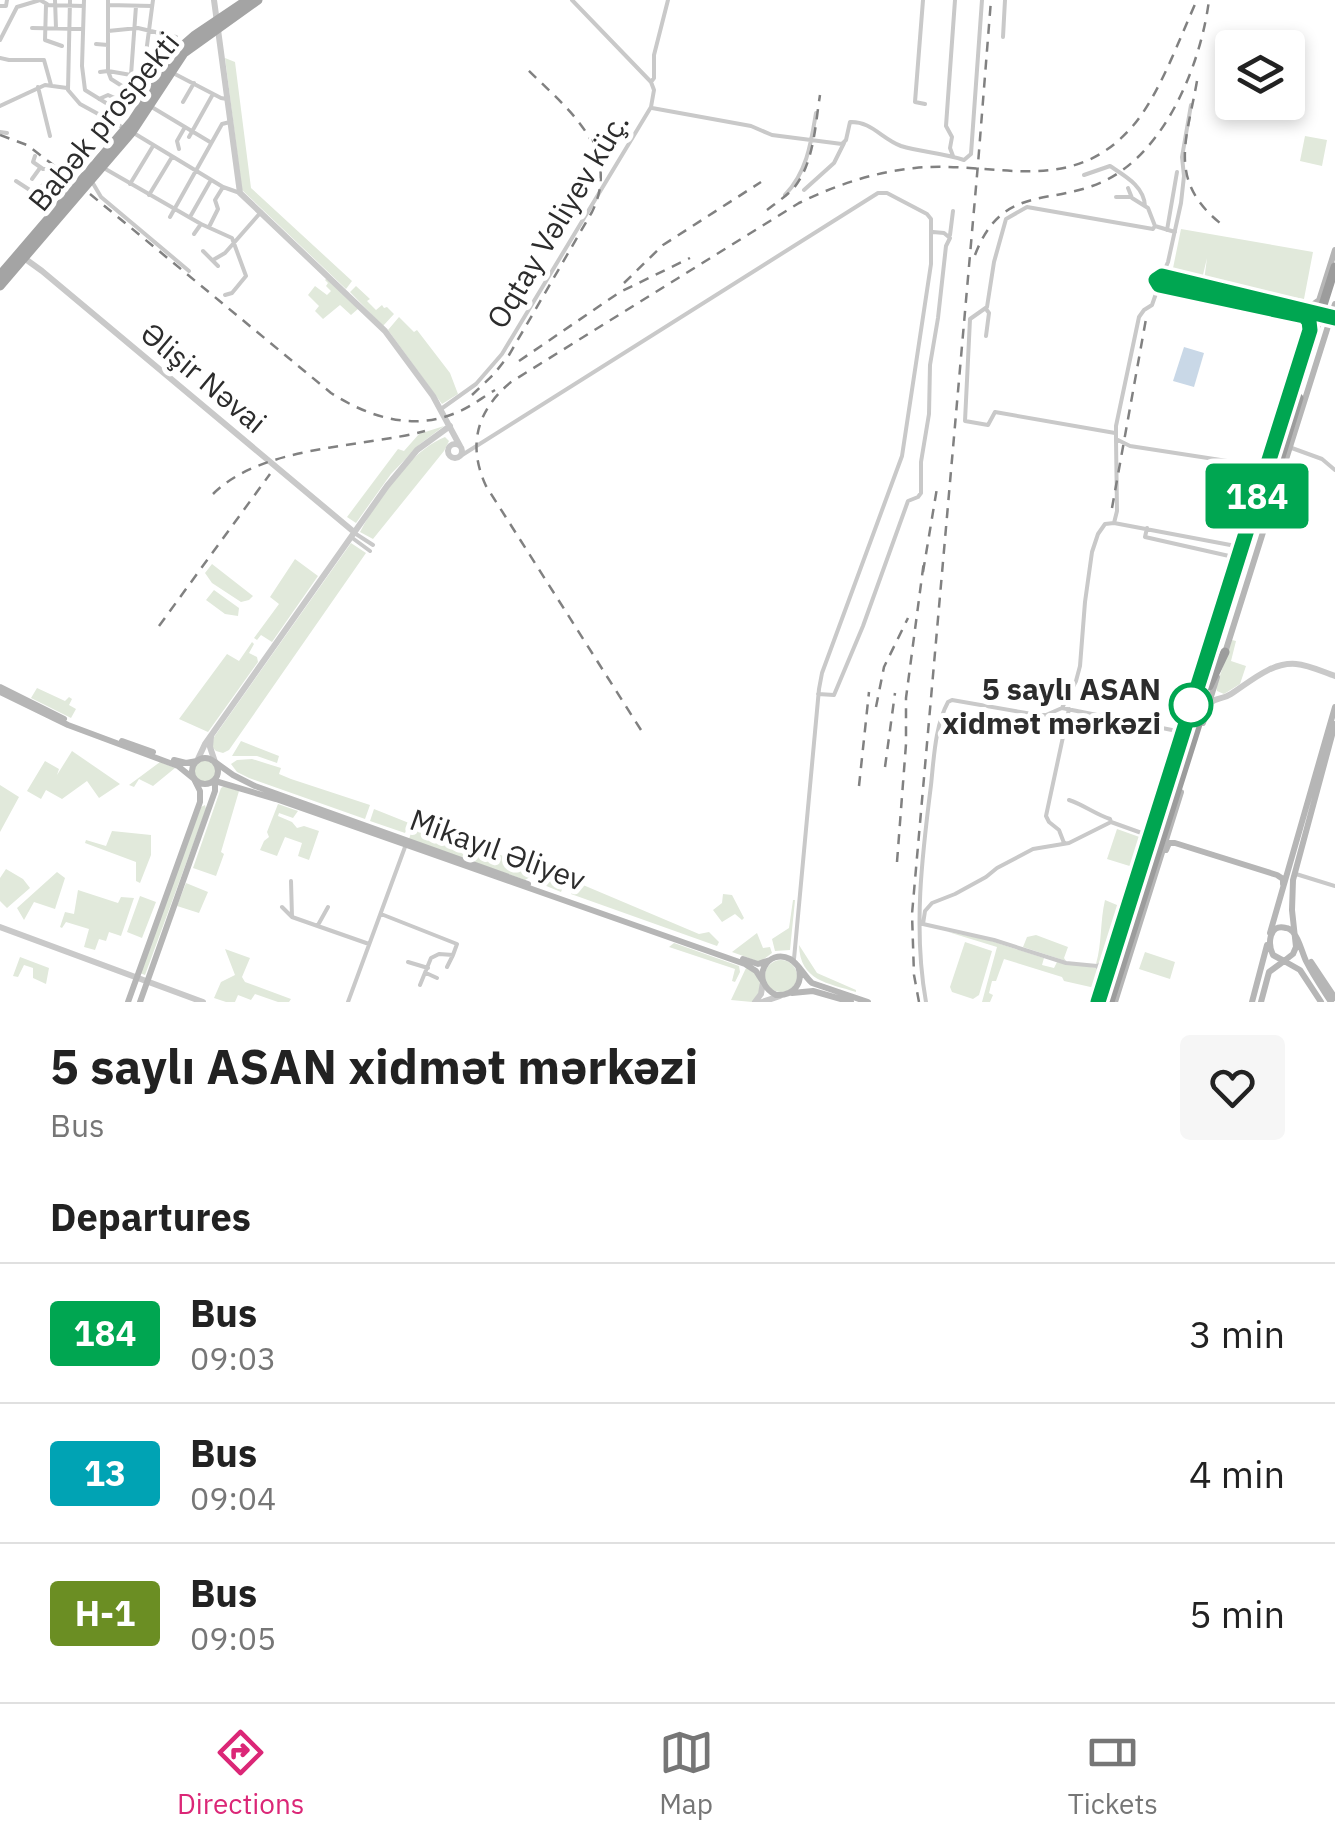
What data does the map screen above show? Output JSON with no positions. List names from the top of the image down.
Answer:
{
  "streets": {
    "main road": ["Babək prospekti", "Mikayıl Əliyev"],
    "street": ["Oqtay Vəliyev küç.", "Əlişir Nəvai"]
  },
  "crossings": [
    ["Babək prospekti", "Əlişir Nəvai"]
  ],
  "places": ["5 saylı ASAN xidmət mərkəzi"],
  "lines": ["bus line 184"],
  "page": {
    "on_map": "184",
    "heading": [
      ["5 saylı ASAN xidmət mərkəzi", "Bus"],
      "Departures"
    ],
    "list": [
      {
        "mark": "184",
        "name": "Bus",
        "note": "09:03",
        "value": "3 min"
      },
      {
        "mark": "13",
        "name": "Bus",
        "note": "09:04",
        "value": "4 min"
      },
      {
        "mark": "H-1",
        "name": "Bus",
        "note": "09:05",
        "value": "5 min"
      }
    ],
    "tabs": ["Directions", "Map", "Tickets"]
  }
}
